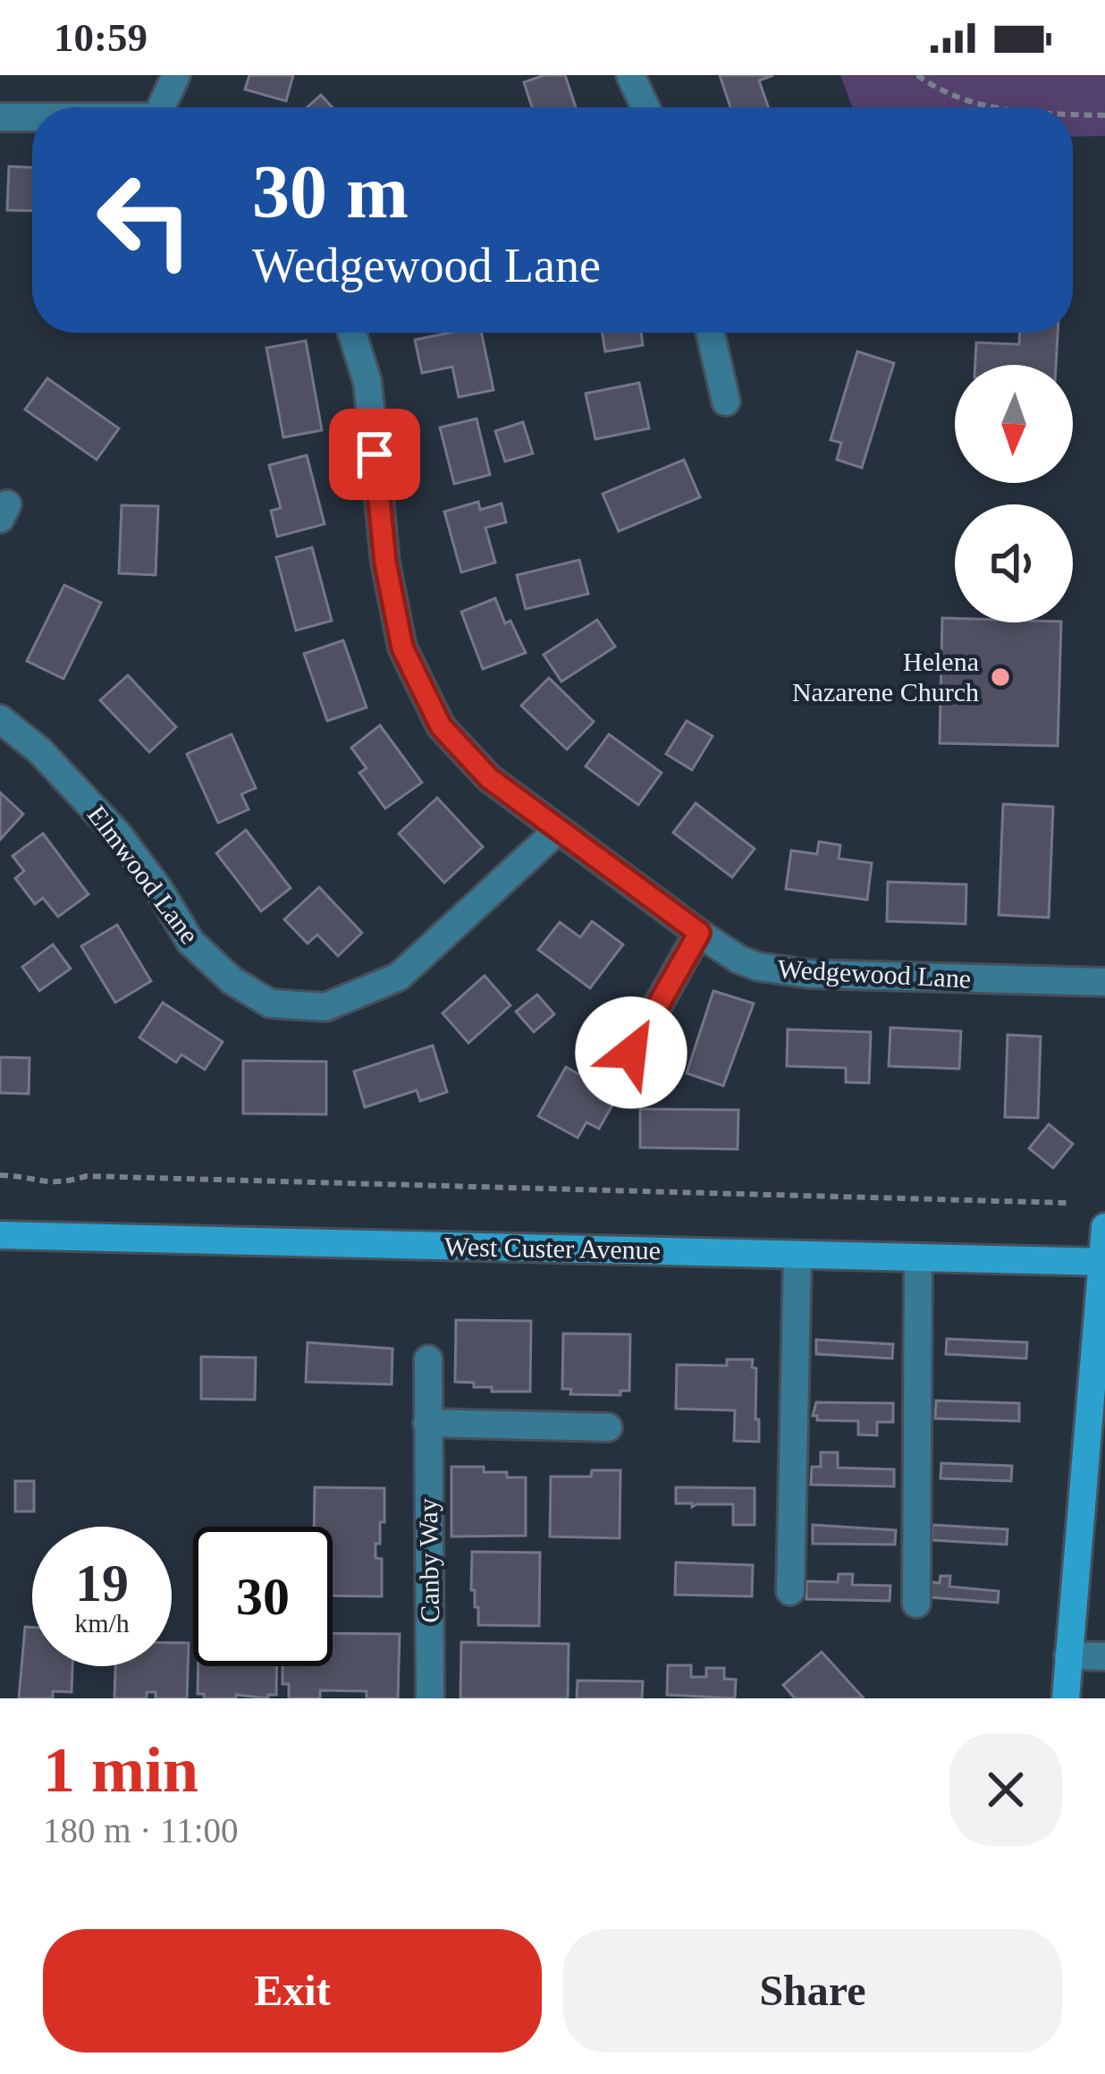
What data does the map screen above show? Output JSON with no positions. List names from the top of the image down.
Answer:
{
  "streets": {
    "main road": ["West Custer Avenue"],
    "street": ["Elmwood Lane", "Wedgewood Lane", "Canby Way"]
  },
  "crossings": [
    ["Elmwood Lane", "Wedgewood Lane"]
  ],
  "places": ["Helena Nazarene Church"],
  "north": "bottom",
  "page": {
    "status": "10:59",
    "turn": ["30 m", "Wedgewood Lane"],
    "speed": "19 km/h",
    "limit": "30",
    "heading": ["1 min", "180 m · 11:00"],
    "buttons": ["Exit", "Share"]
  }
}
